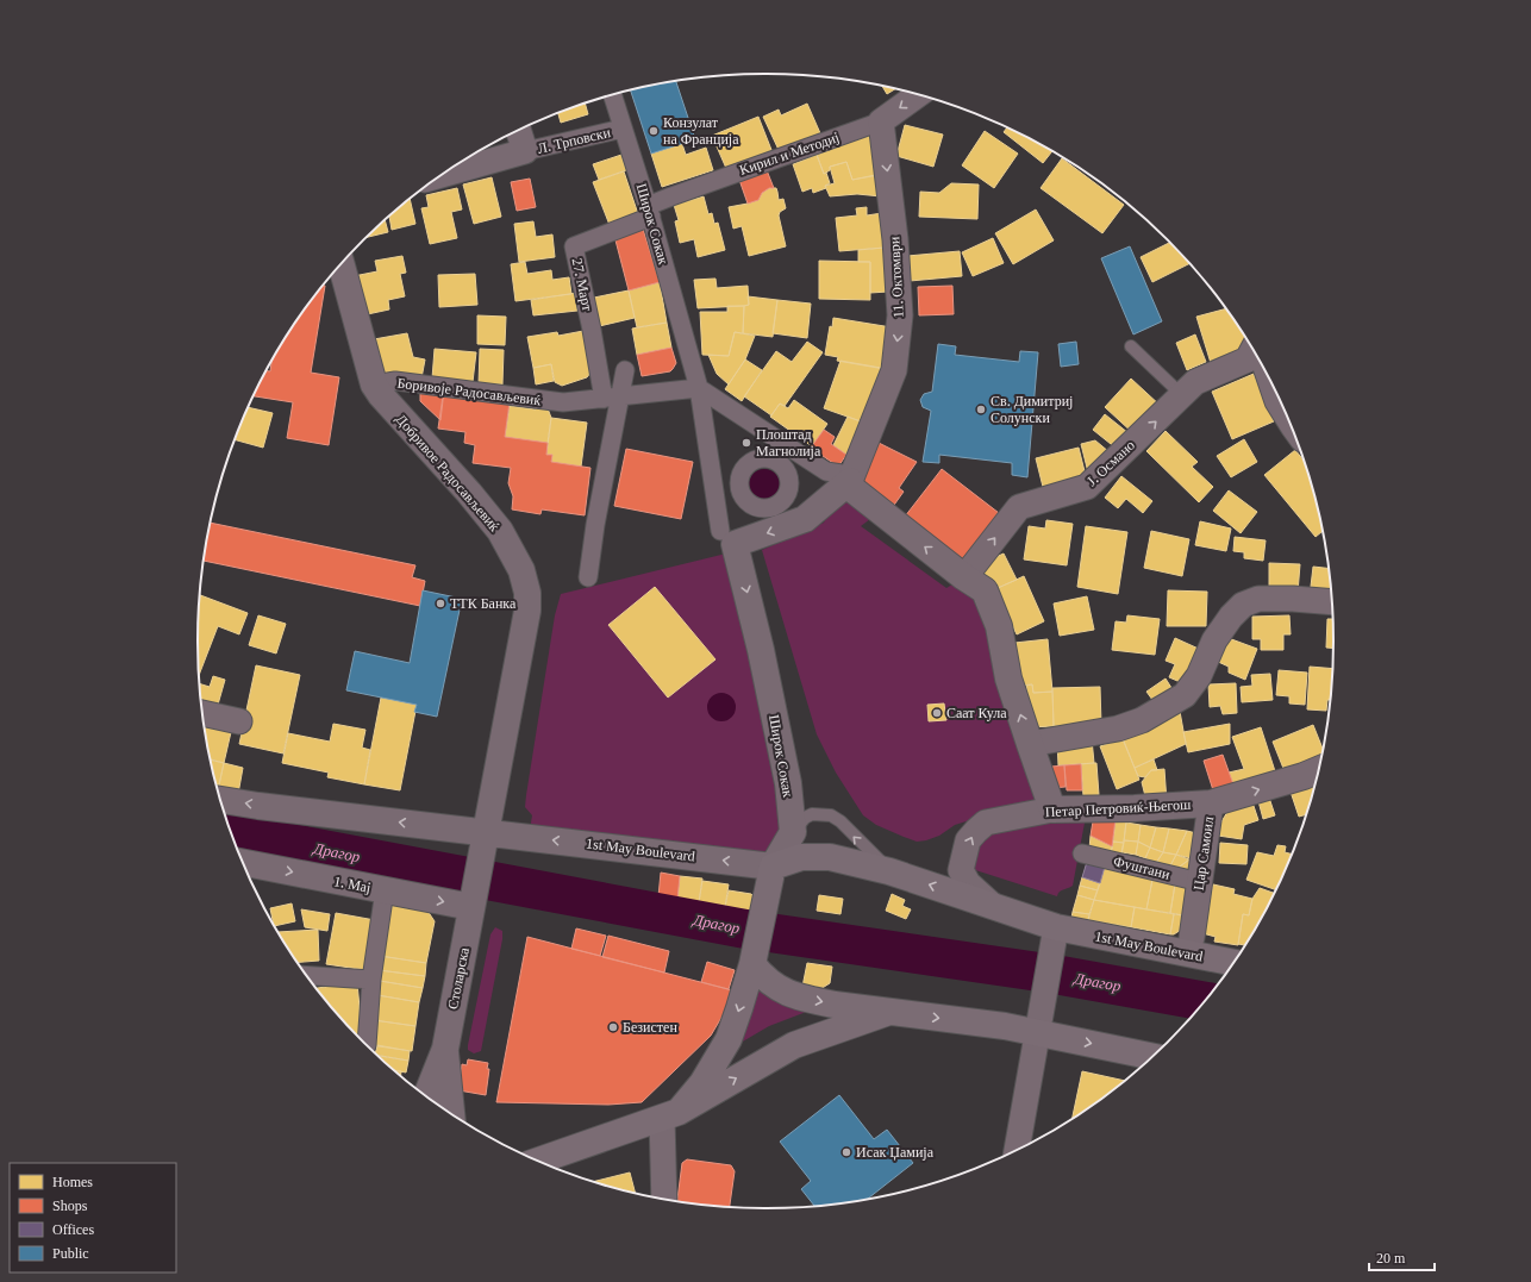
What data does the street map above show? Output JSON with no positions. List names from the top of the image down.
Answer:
{
  "streets": {
    "main road": ["1st May Boulevard"],
    "street": [
      "Л. Трповски",
      "Кирил и Методиј",
      "Широк Сокак",
      "11. Октомври",
      "27. Март",
      "Боривоје Радосављевиќ",
      "Ј. Османо",
      "Добривое Радосављевиќ",
      "Петар Петровиќ-Његош",
      "Цар Самоил",
      "Фуштани",
      "1. Мај",
      "Столарска"
    ]
  },
  "crossings": [
    ["Л. Трповски", "Широк Сокак"],
    ["Кирил и Методиј", "Широк Сокак"],
    ["Кирил и Методиј", "11. Октомври"],
    ["Кирил и Методиј", "27. Март"],
    ["Широк Сокак", "27. Март"],
    ["Широк Сокак", "Боривоје Радосављевиќ"],
    ["27. Март", "Боривоје Радосављевиќ"],
    ["Боривоје Радосављевиќ", "Добривое Радосављевиќ"],
    ["Добривое Радосављевиќ", "1st May Boulevard"],
    ["Добривое Радосављевиќ", "1. Мај"],
    ["Добривое Радосављевиќ", "Столарска"],
    ["Петар Петровиќ-Његош", "1st May Boulevard"],
    ["Петар Петровиќ-Његош", "Цар Самоил"],
    ["Цар Самоил", "Фуштани"],
    ["1. Мај", "Столарска"]
  ],
  "one_way": [
    "Широк Сокак",
    "11. Октомври",
    "Ј. Османо",
    "1st May Boulevard",
    "1. Мај"
  ],
  "water": ["Драгор"],
  "places": [
    "Конзулат на Франција",
    "Св. Димитриј Солунски",
    "Плоштад Магнолија",
    "ТТК Банка",
    "Саат Кула",
    "Безистен",
    "Исак Џамија"
  ],
  "legend": [
    "Homes",
    "Shops",
    "Offices",
    "Public"
  ],
  "scale_bar": "20 m"
}
